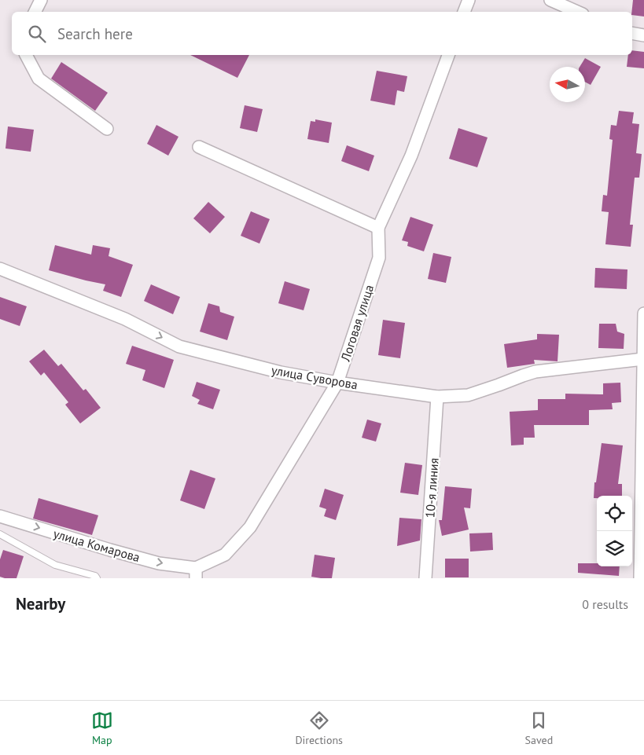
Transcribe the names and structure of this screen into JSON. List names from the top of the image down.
{
  "streets": {
    "street": [
      "Логовая улица",
      "улица Суворова",
      "10-я линия",
      "улица Комарова"
    ]
  },
  "crossings": [
    ["Логовая улица", "улица Суворова"],
    ["Логовая улица", "улица Комарова"],
    ["улица Суворова", "10-я линия"]
  ],
  "one_way": ["улица Суворова", "улица Комарова"],
  "north": "left",
  "page": {
    "search": "Search here",
    "heading": ["Nearby", "0 results"],
    "nav": ["Map", "Directions", "Saved"]
  }
}
